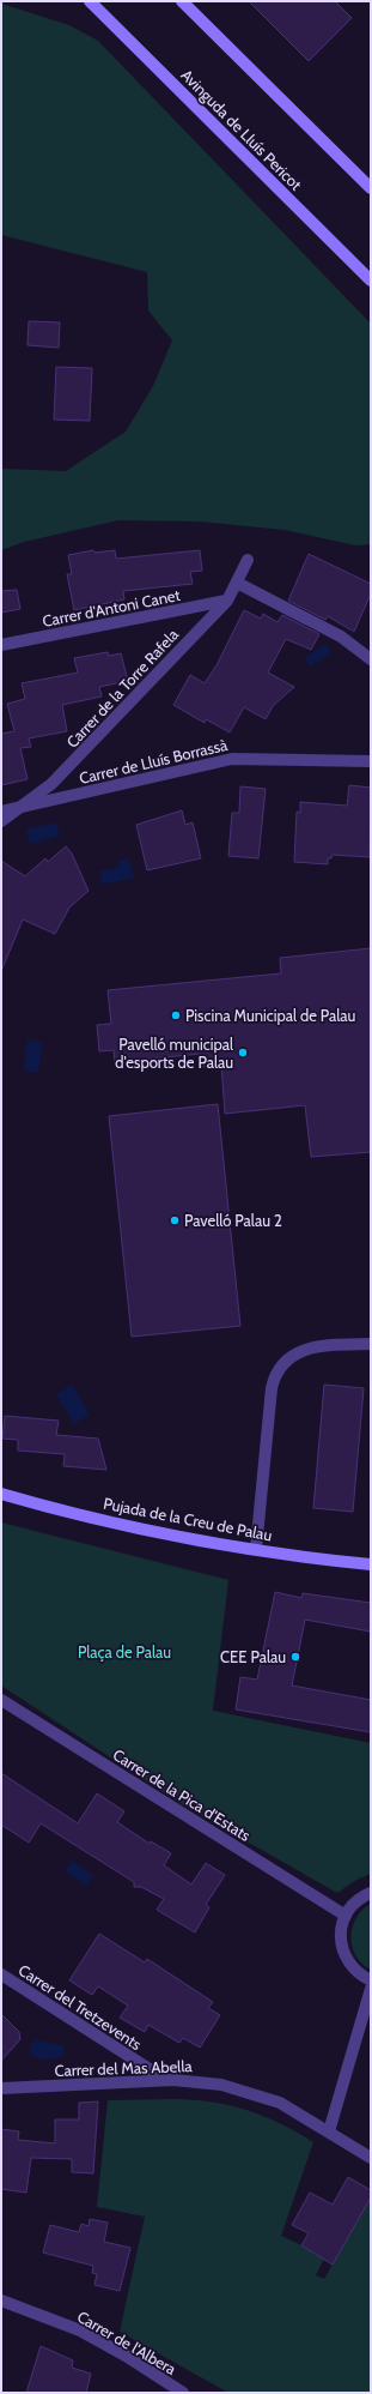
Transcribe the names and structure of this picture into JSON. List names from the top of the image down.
{
  "streets": {
    "street": [
      "Avinguda de Lluís Pericot",
      "Carrer d'Antoni Canet",
      "Carrer de la Torre Rafela",
      "Carrer de Lluís Borrassà",
      "Pujada de la Creu de Palau",
      "Carrer de la Pica d'Estats",
      "Carrer del Tretzevents",
      "Carrer del Mas Abella",
      "Carrer de l'Albera"
    ]
  },
  "crossings": [
    ["Carrer d'Antoni Canet", "Carrer de la Torre Rafela"],
    ["Carrer de la Torre Rafela", "Carrer de Lluís Borrassà"],
    ["Carrer del Tretzevents", "Carrer del Mas Abella"]
  ],
  "parks": ["Plaça de Palau"],
  "places": [
    "Piscina Municipal de Palau",
    "Pavelló municipal d'esports de Palau",
    "Pavelló Palau 2",
    "CEE Palau"
  ]
}
